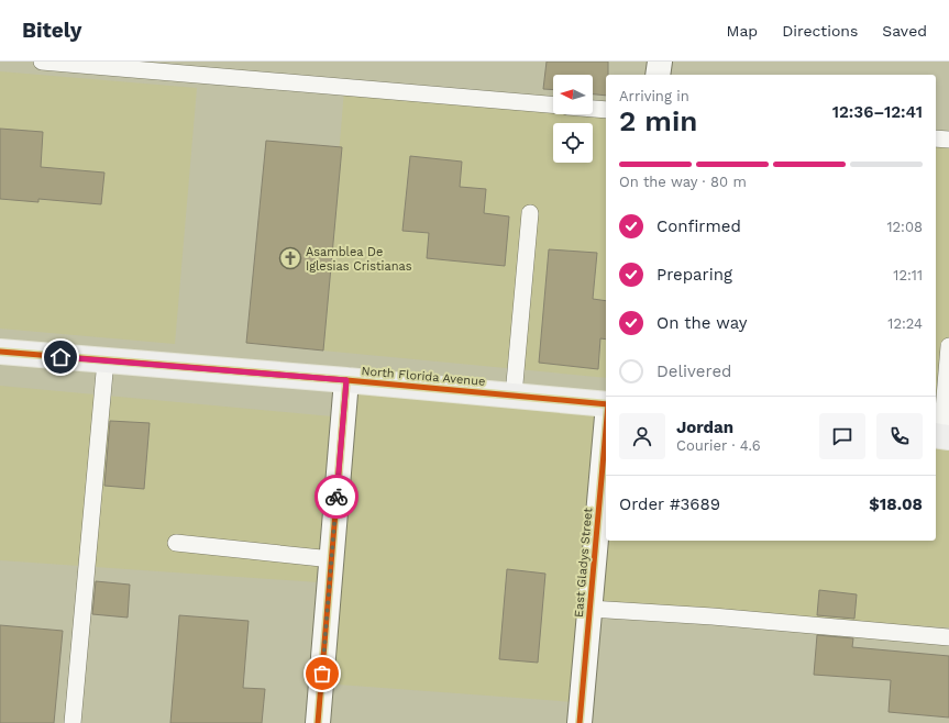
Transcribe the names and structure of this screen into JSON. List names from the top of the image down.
{
  "streets": {
    "main road": ["North Florida Avenue"],
    "street": ["East Gladys Street"]
  },
  "places": {
    "church": ["Asamblea De Iglesias Cristianas"]
  },
  "north": "left",
  "page": {
    "header": "Bitely",
    "nav": ["Map", "Directions", "Saved"],
    "heading": ["2 min", "Arriving in", "12:36–12:41"],
    "panel": [
      "Jordan",
      "Courier · 4.6",
      "Order #3689",
      "$18.08"
    ],
    "bar": "On the way · 80 m",
    "list": [
      ["Confirmed", "12:08"],
      ["Preparing", "12:11"],
      ["On the way", "12:24"],
      "Delivered"
    ]
  }
}
